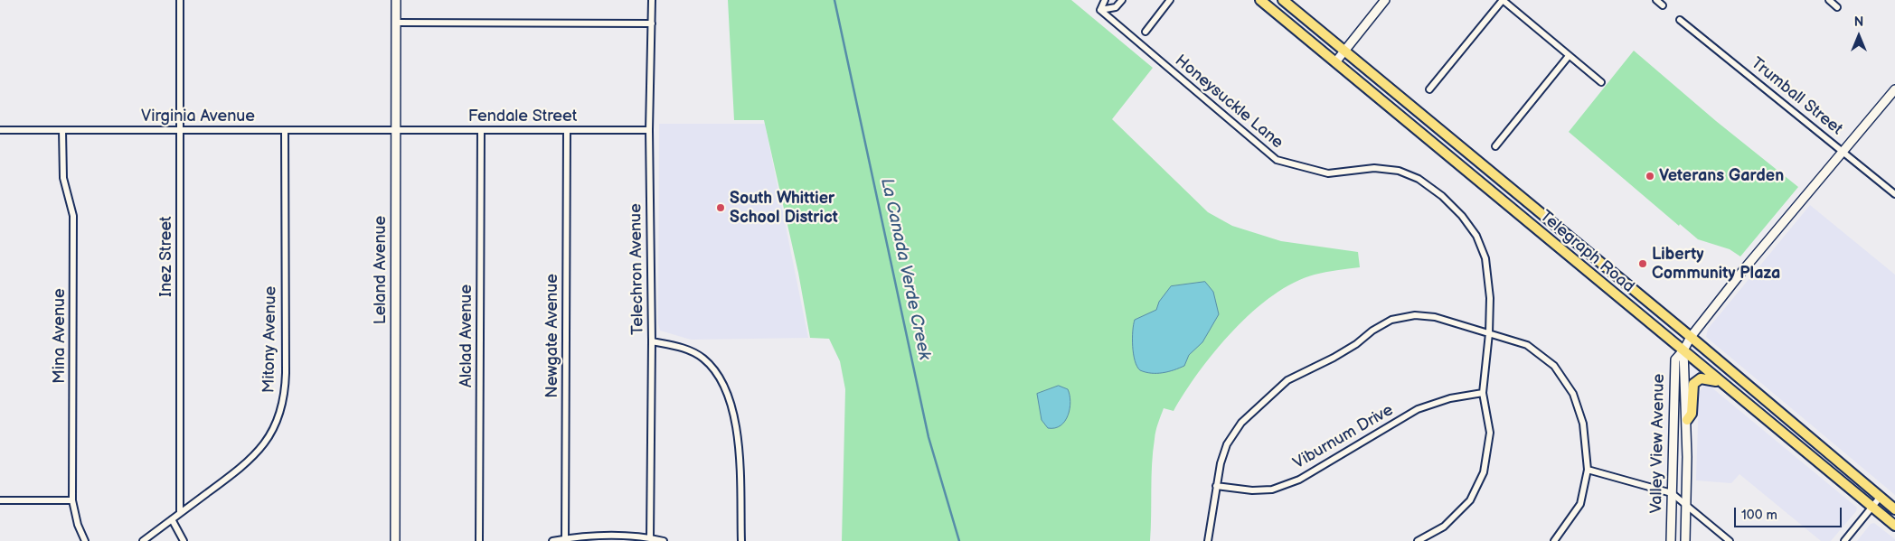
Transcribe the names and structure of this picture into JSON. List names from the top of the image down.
{
  "streets": {
    "main road": ["Telegraph Road"],
    "street": [
      "Trumball Street",
      "Honeysuckle Lane",
      "Virginia Avenue",
      "Fendale Street",
      "Inez Street",
      "Telechron Avenue",
      "Leland Avenue",
      "Mina Avenue",
      "Alclad Avenue",
      "Newgate Avenue",
      "Mitony Avenue",
      "Viburnum Drive",
      "Valley View Avenue"
    ]
  },
  "crossings": [
    ["Trumball Street", "Valley View Avenue"],
    ["Honeysuckle Lane", "Viburnum Drive"],
    ["Virginia Avenue", "Fendale Street"],
    ["Virginia Avenue", "Inez Street"],
    ["Virginia Avenue", "Leland Avenue"],
    ["Virginia Avenue", "Mina Avenue"],
    ["Virginia Avenue", "Mitony Avenue"],
    ["Fendale Street", "Telechron Avenue"],
    ["Fendale Street", "Leland Avenue"],
    ["Fendale Street", "Alclad Avenue"],
    ["Fendale Street", "Newgate Avenue"],
    ["Telegraph Road", "Valley View Avenue"],
    ["Inez Street", "Mitony Avenue"]
  ],
  "water": ["La Canada Verde Creek"],
  "places": ["Veterans Garden", "South Whittier School District", "Liberty Community Plaza"],
  "scale_bar": "100 m",
  "north": "top"
}
